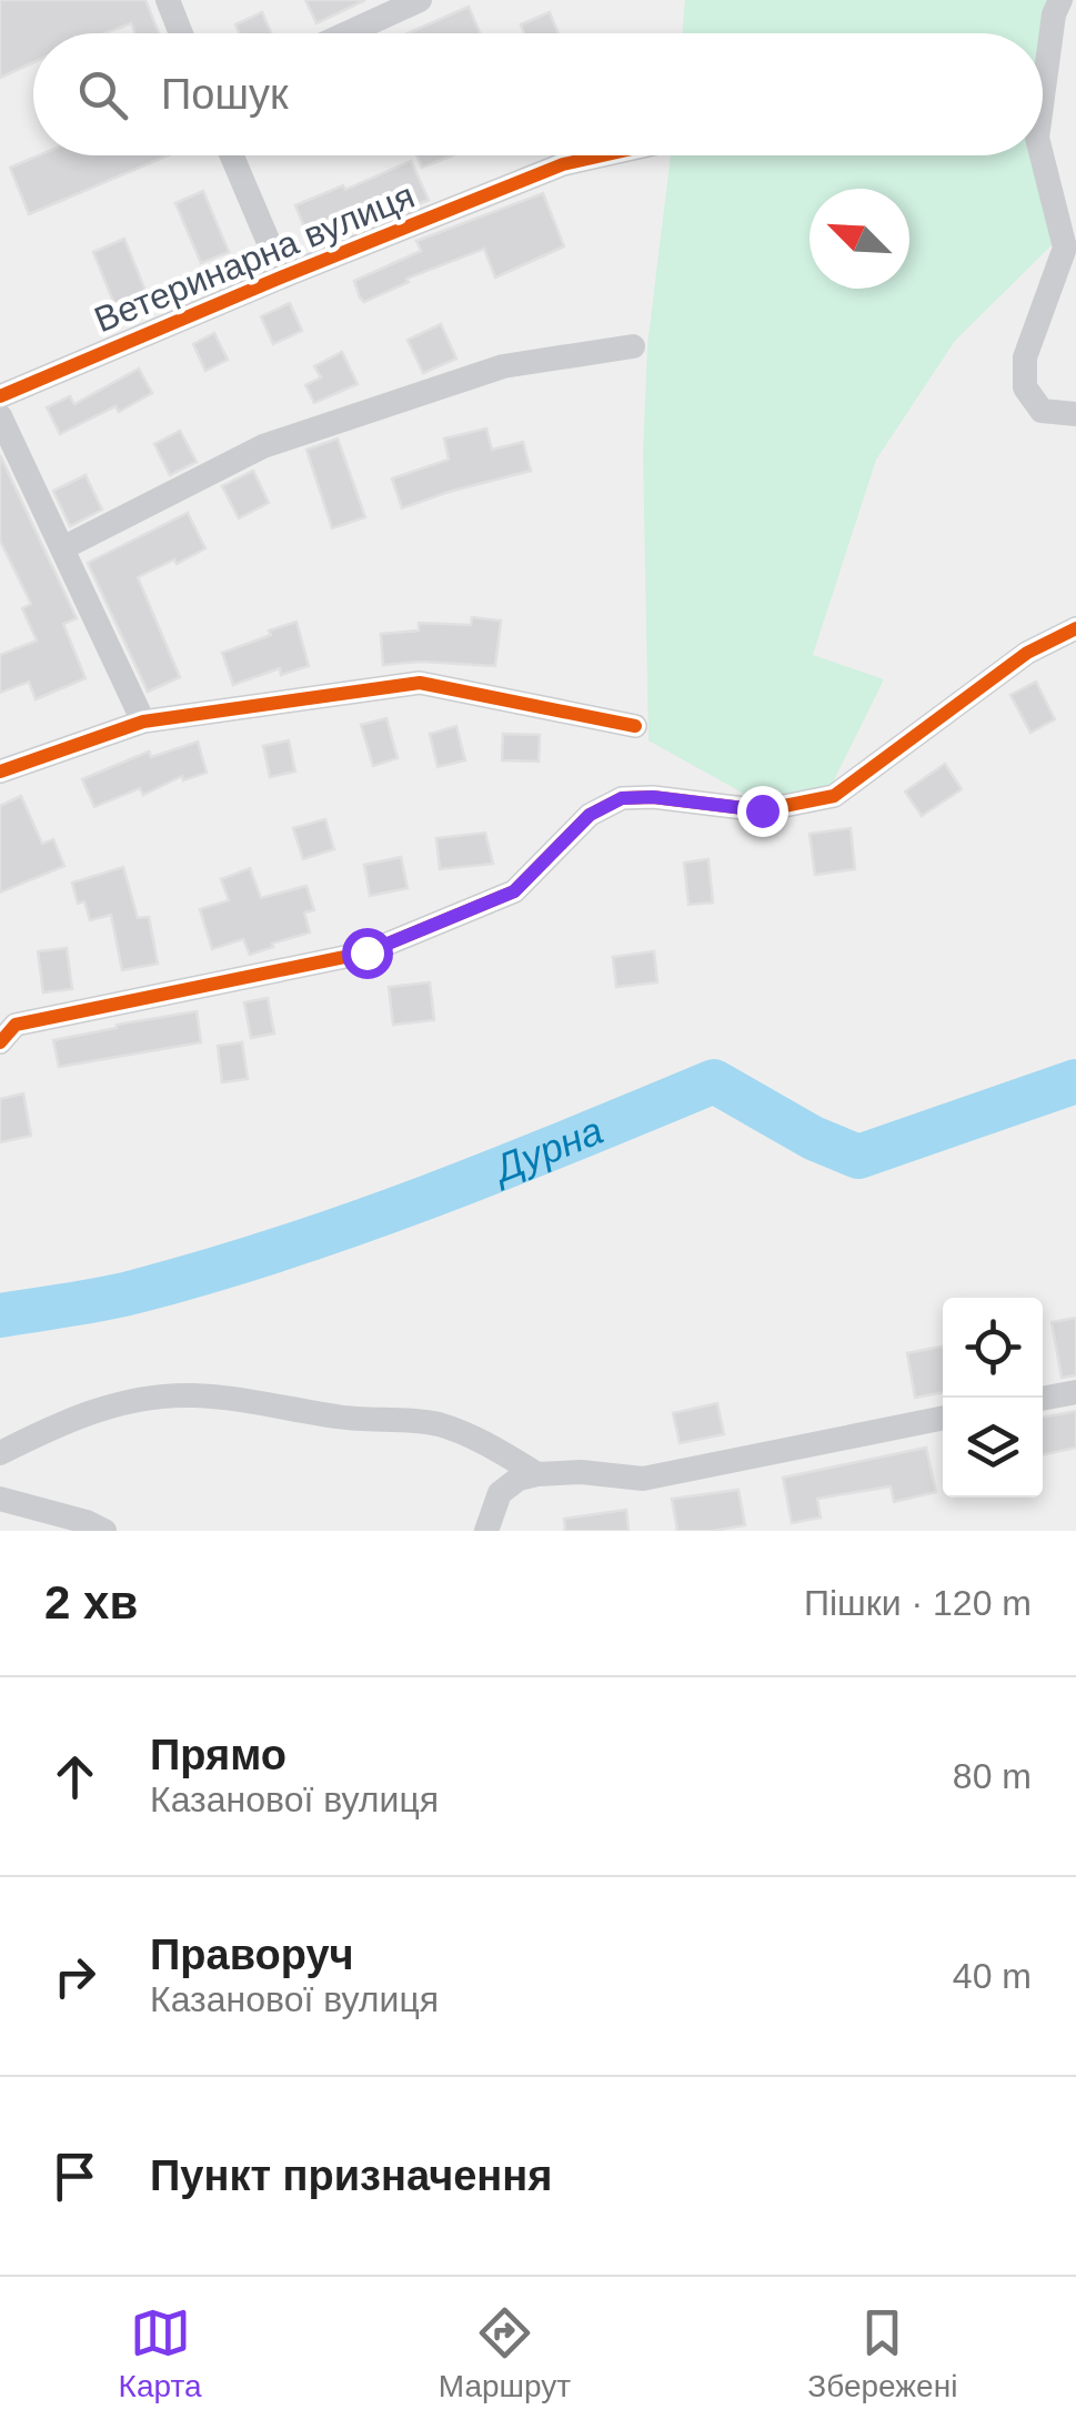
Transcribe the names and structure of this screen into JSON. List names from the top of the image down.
{
  "streets": {
    "street": ["Ветеринарна вулиця"]
  },
  "water": ["Дурна"],
  "north": "top left",
  "page": {
    "search": "Пошук",
    "heading": ["2 хв", "Пішки · 120 m"],
    "list": [
      ["Прямо", "Казанової вулиця", "80 m"],
      ["Праворуч", "Казанової вулиця", "40 m"],
      "Пункт призначення"
    ],
    "nav": ["Карта", "Маршрут", "Збережені"]
  }
}
